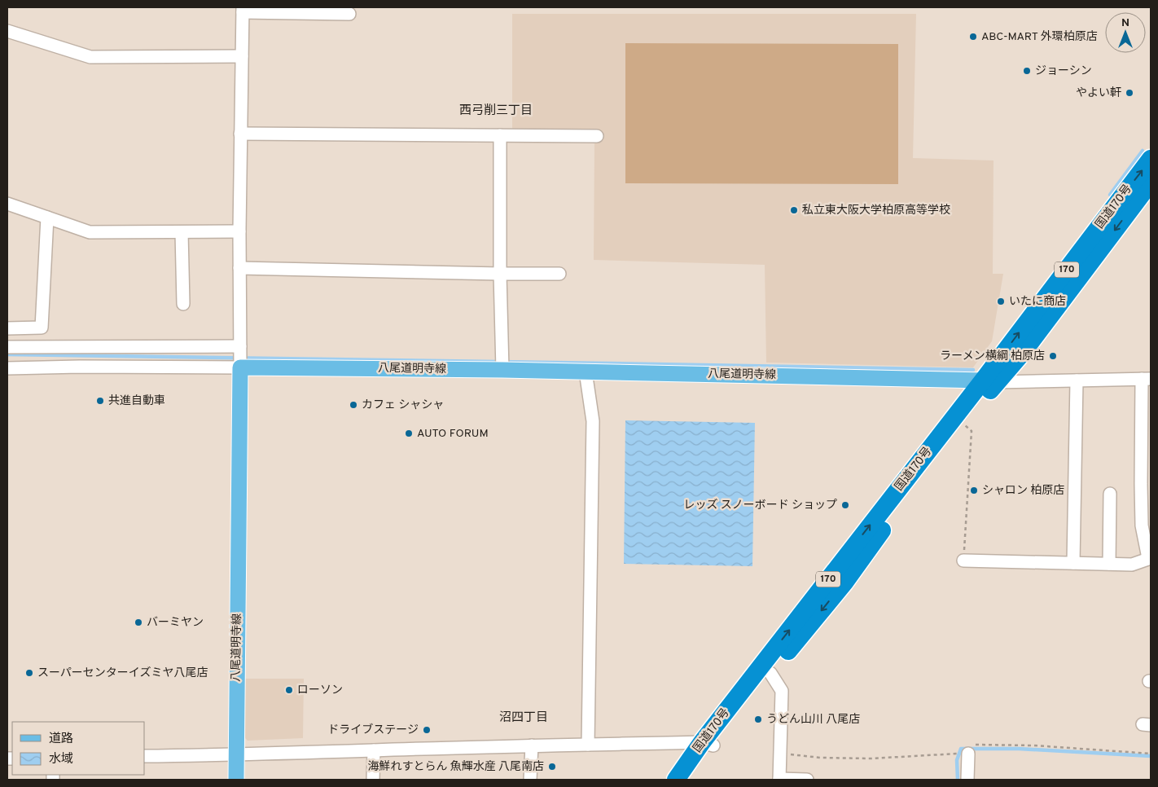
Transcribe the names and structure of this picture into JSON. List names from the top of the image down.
{
  "streets": {
    "highway": ["国道170号", "170"],
    "main road": ["八尾道明寺線"]
  },
  "crossings": [
    ["国道170号", "八尾道明寺線"]
  ],
  "districts": ["西弓削三丁目", "沼四丁目"],
  "places": [
    "ABC-MART 外環柏原店",
    "ジョーシン",
    "やよい軒",
    "私立東大阪大学柏原高等学校",
    "いたに商店",
    "ラーメン横綱 柏原店",
    "共進自動車",
    "カフェ シャシャ",
    "AUTO FORUM",
    "シャロン 柏原店",
    "レッズ スノーボード ショップ",
    "バーミヤン",
    "スーパーセンターイズミヤ八尾店",
    "ローソン",
    "うどん山川 八尾店",
    "ドライブステージ",
    "海鮮れすとらん 魚輝水産 八尾南店"
  ],
  "legend": ["道路", "水域"],
  "north": "top"
}
